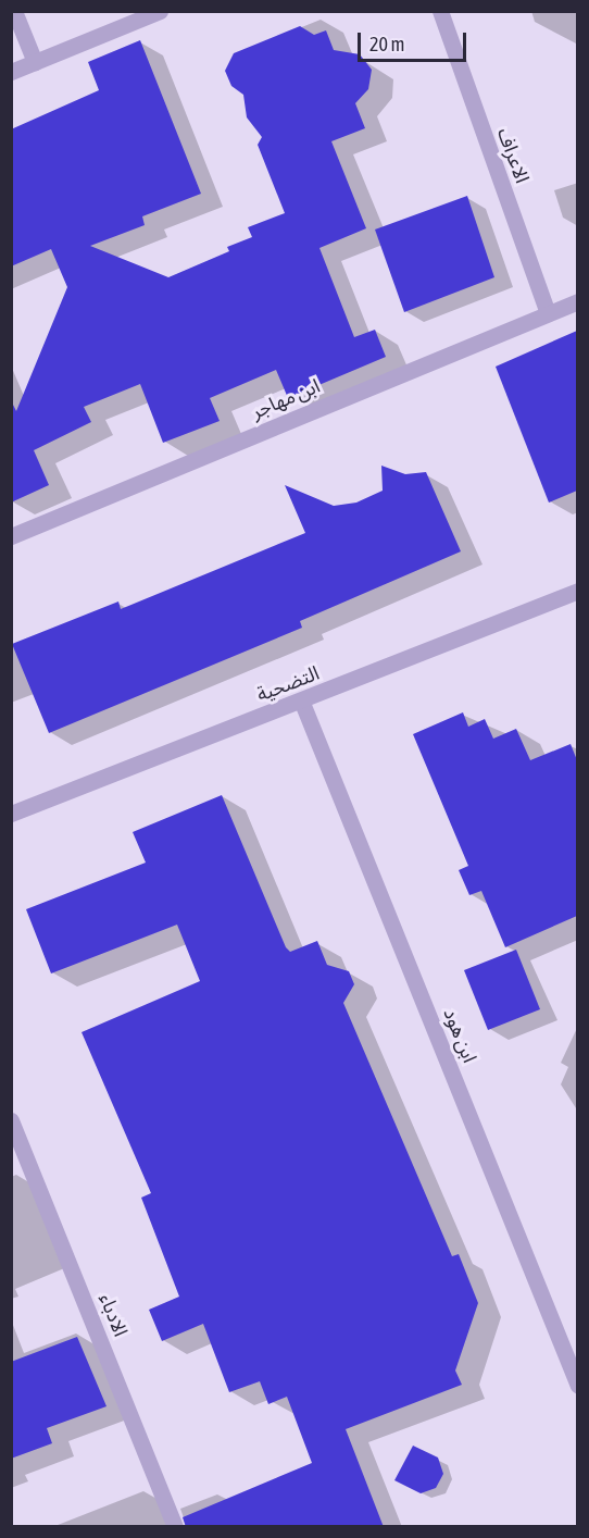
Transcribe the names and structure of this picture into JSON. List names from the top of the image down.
{
  "streets": {
    "street": [
      "الاعراف",
      "ابن مهاجر",
      "التضحية",
      "ابن هود",
      "الادباء"
    ]
  },
  "crossings": [
    ["الاعراف", "ابن مهاجر"],
    ["التضحية", "ابن هود"]
  ],
  "scale_bar": "20 m"
}
